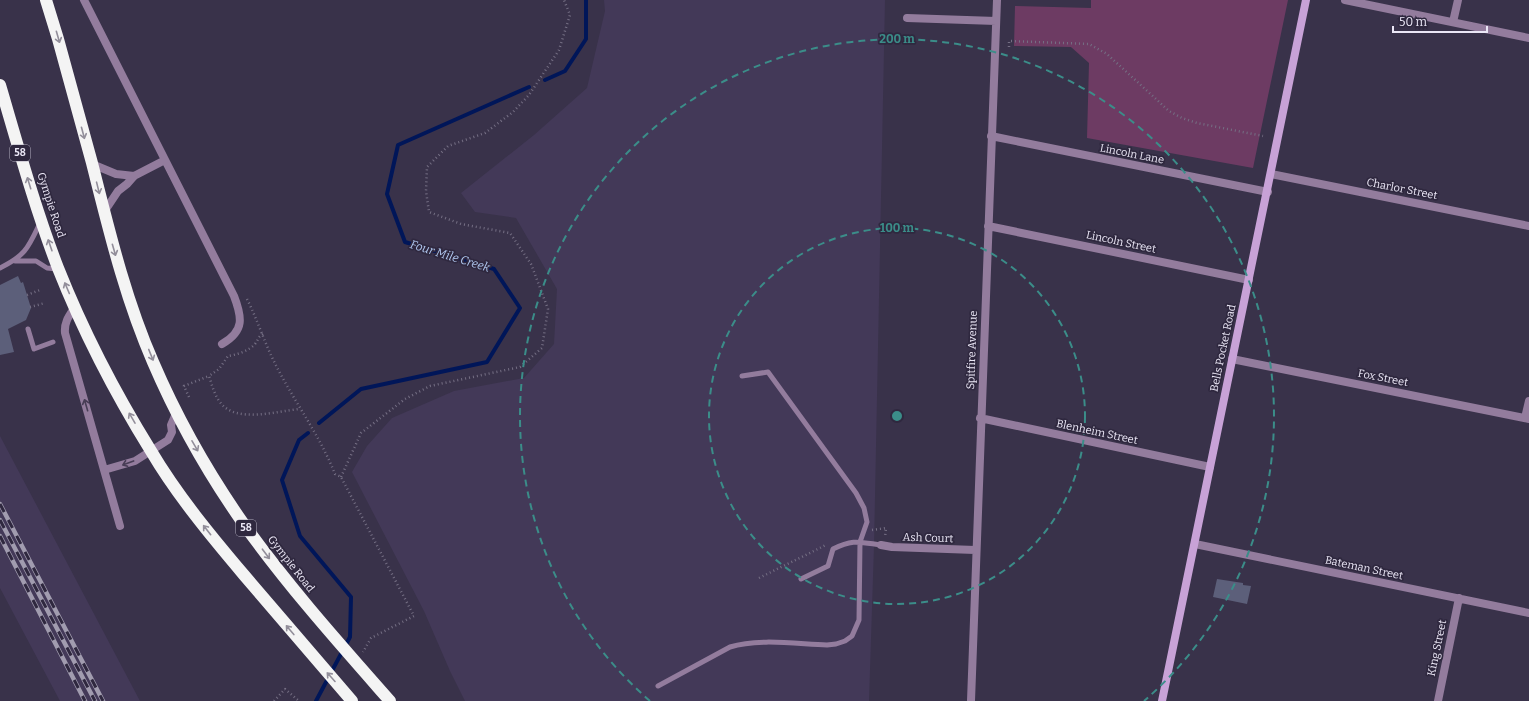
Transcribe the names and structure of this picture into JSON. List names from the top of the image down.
{
  "streets": {
    "highway": ["58", "Gympie Road"],
    "main road": ["Bells Pocket Road"],
    "street": [
      "Lincoln Lane",
      "Charlor Street",
      "Lincoln Street",
      "Spitfire Avenue",
      "Fox Street",
      "Blenheim Street",
      "Ash Court",
      "Bateman Street",
      "King Street"
    ]
  },
  "crossings": [
    ["Lincoln Lane", "Bells Pocket Road"],
    ["Lincoln Lane", "Spitfire Avenue"],
    ["Charlor Street", "Bells Pocket Road"],
    ["Lincoln Street", "Bells Pocket Road"],
    ["Lincoln Street", "Spitfire Avenue"],
    ["Bells Pocket Road", "Fox Street"],
    ["Bells Pocket Road", "Blenheim Street"],
    ["Bells Pocket Road", "Bateman Street"],
    ["Spitfire Avenue", "Blenheim Street"],
    ["Spitfire Avenue", "Ash Court"],
    ["Bateman Street", "King Street"]
  ],
  "water": ["Four Mile Creek"],
  "scale_bar": "50 m",
  "rings": ["200 m", "100 m"]
}
